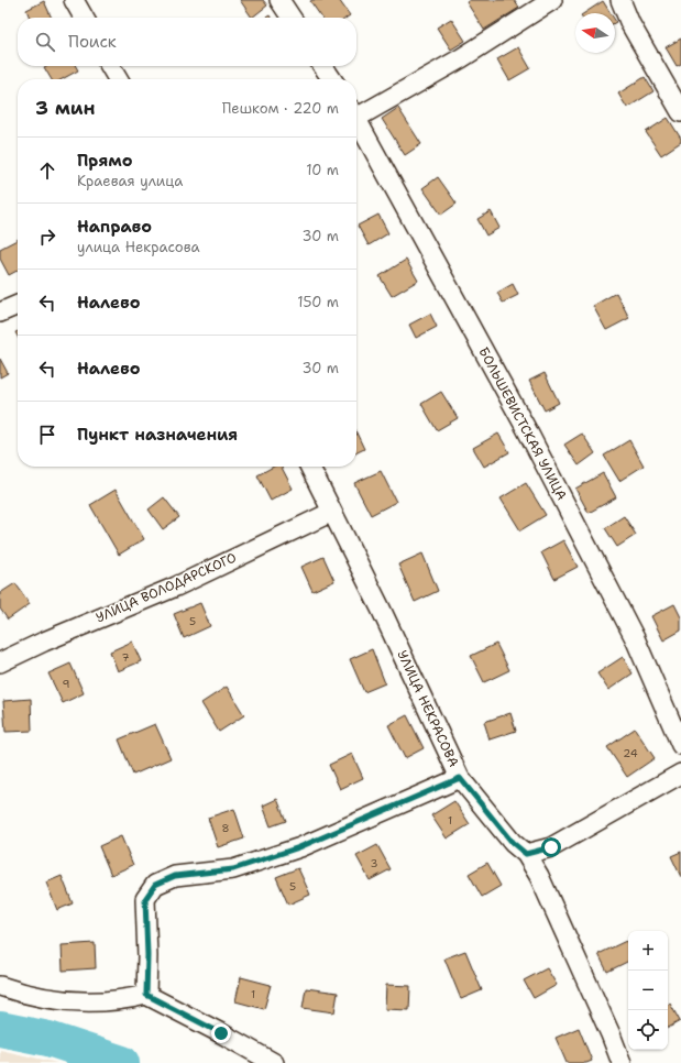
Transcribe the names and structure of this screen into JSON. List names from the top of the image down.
{
  "streets": {
    "street": ["БОЛЬШЕВИСТСКАЯ УЛИЦА", "УЛИЦА ВОЛОДАРСКОГО", "УЛИЦА НЕКРАСОВА"]
  },
  "crossings": [
    ["УЛИЦА ВОЛОДАРСКОГО", "УЛИЦА НЕКРАСОВА"]
  ],
  "house_numbers": [
    "5",
    "7",
    "9",
    "24",
    "1",
    "8",
    "3",
    "5",
    "1"
  ],
  "north": "left",
  "page": {
    "search": "Поиск",
    "heading": ["3 мин", "Пешком · 220 m"],
    "list": [
      ["Прямо", "Краевая улица", "10 m"],
      ["Направо", "улица Некрасова", "30 m"],
      ["Налево", "150 m"],
      ["Налево", "30 m"],
      "Пункт назначения"
    ],
    "map_buttons": ["+", "−"]
  }
}
